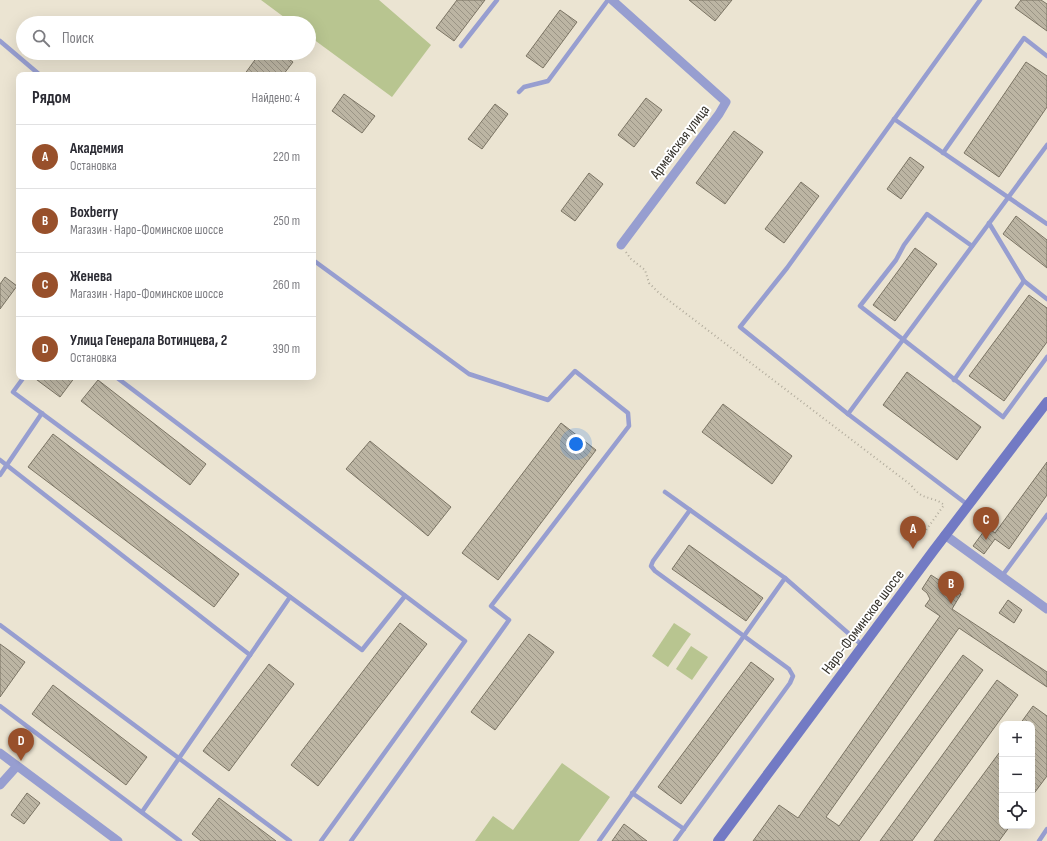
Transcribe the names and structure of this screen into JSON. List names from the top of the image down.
{
  "streets": {
    "main road": ["Наро-Фоминское шоссе"],
    "street": ["Армейская улица"]
  },
  "page": {
    "search": "Поиск",
    "heading": ["Рядом", "Найдено: 4"],
    "list": [
      {
        "mark": "A",
        "name": "Академия",
        "note": "Остановка",
        "value": "220 m"
      },
      {
        "mark": "B",
        "name": "Boxberry",
        "note": "Магазин · Наро-Фоминское шоссе",
        "value": "250 m"
      },
      {
        "mark": "C",
        "name": "Женева",
        "note": "Магазин · Наро-Фоминское шоссе",
        "value": "260 m"
      },
      {
        "mark": "D",
        "name": "Улица Генерала Вотинцева, 2",
        "note": "Остановка",
        "value": "390 m"
      }
    ],
    "pins": [
      "C",
      "A",
      "B",
      "D"
    ],
    "map_buttons": ["+", "−"]
  }
}
